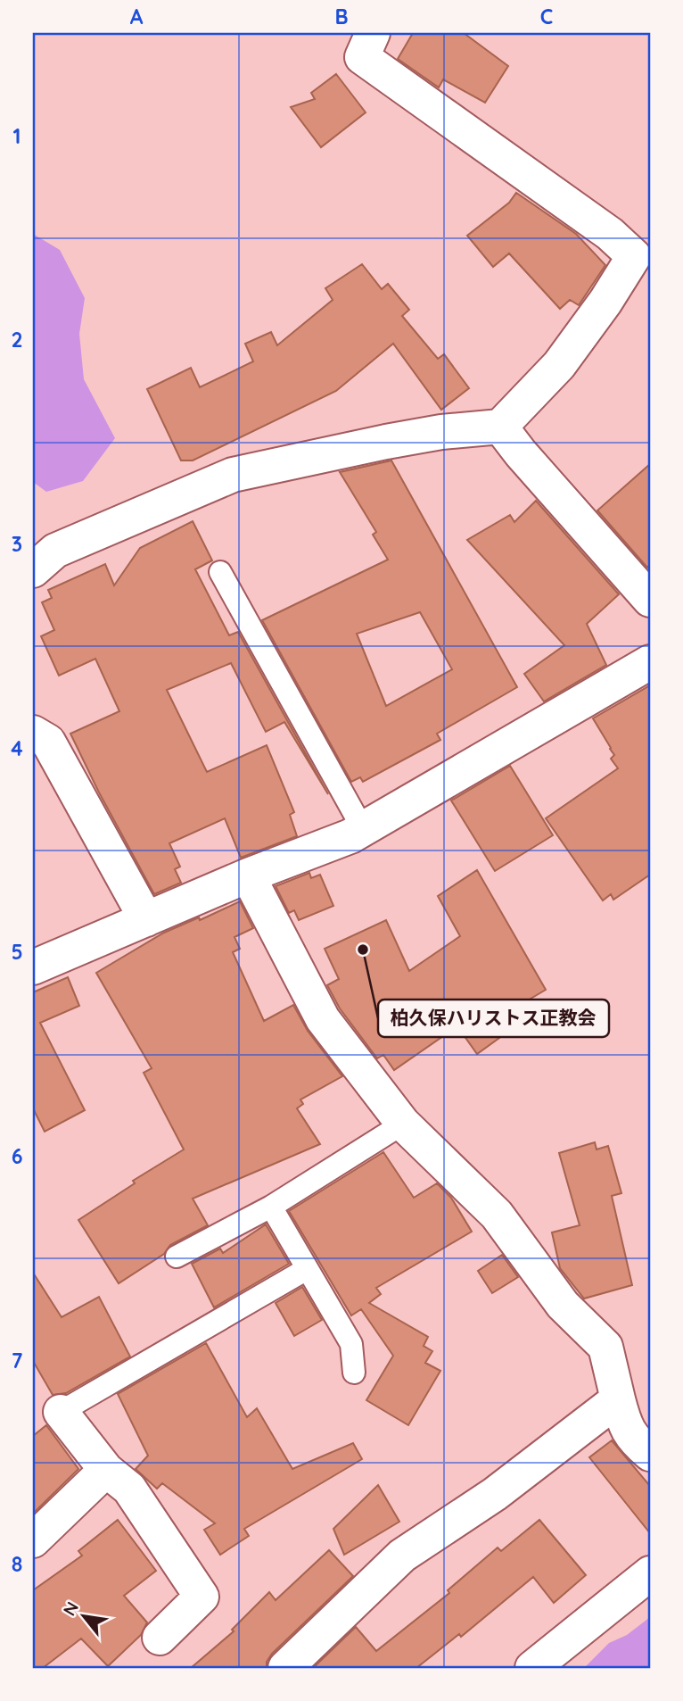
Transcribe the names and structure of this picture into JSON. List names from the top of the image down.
{
  "places": ["柏久保ハリストス正教会"],
  "north": "top left",
  "grid": {
    "columns": ["A", "B", "C"],
    "rows": [
      "1",
      "2",
      "3",
      "4",
      "5",
      "6",
      "7",
      "8"
    ]
  }
}
